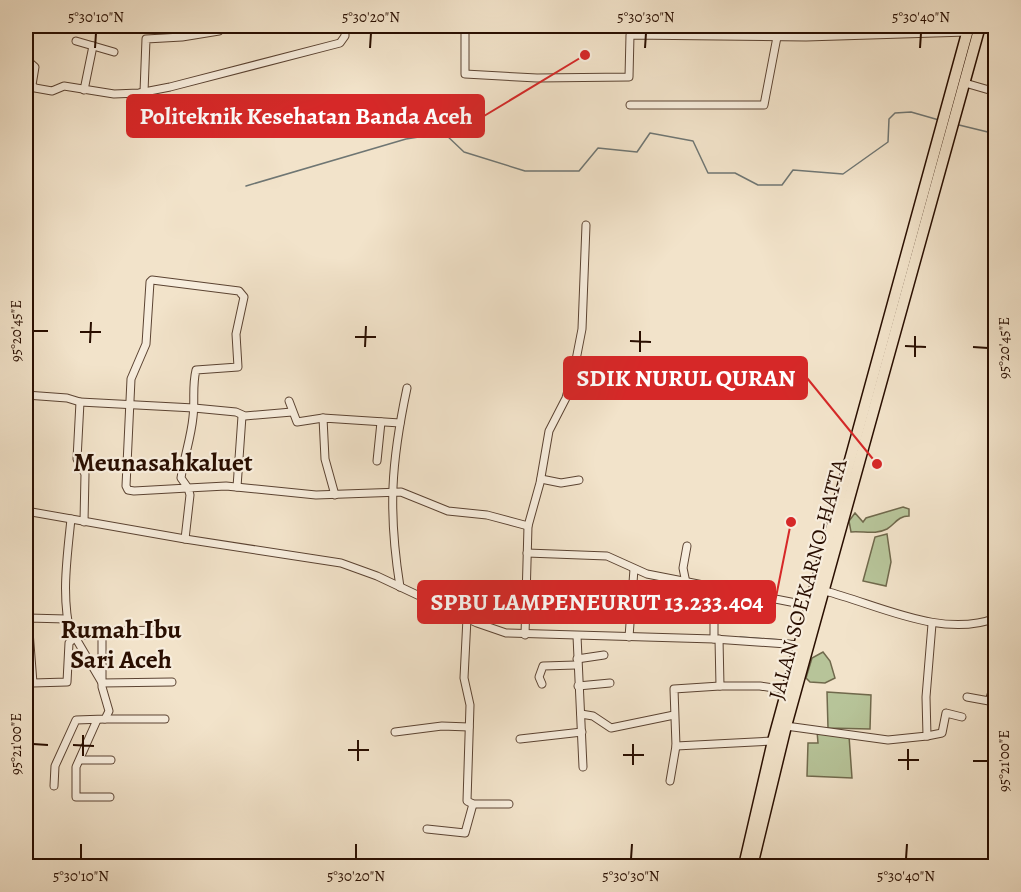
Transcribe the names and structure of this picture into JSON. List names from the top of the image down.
{
  "streets": {
    "highway": ["JALAN SOEKARNO-HATTA"]
  },
  "districts": ["Meunasahkaluet", "Rumah Ibu Sari Aceh"],
  "places": ["Politeknik Kesehatan Banda Aceh", "SDIK NURUL QURAN", "SPBU LAMPENEURUT 13.233.404"],
  "coordinates": [
    "5°30'10\"N",
    "5°30'20\"N",
    "5°30'30\"N",
    "5°30'40\"N",
    "95°20'45\"E",
    "95°21'00\"E"
  ]
}
